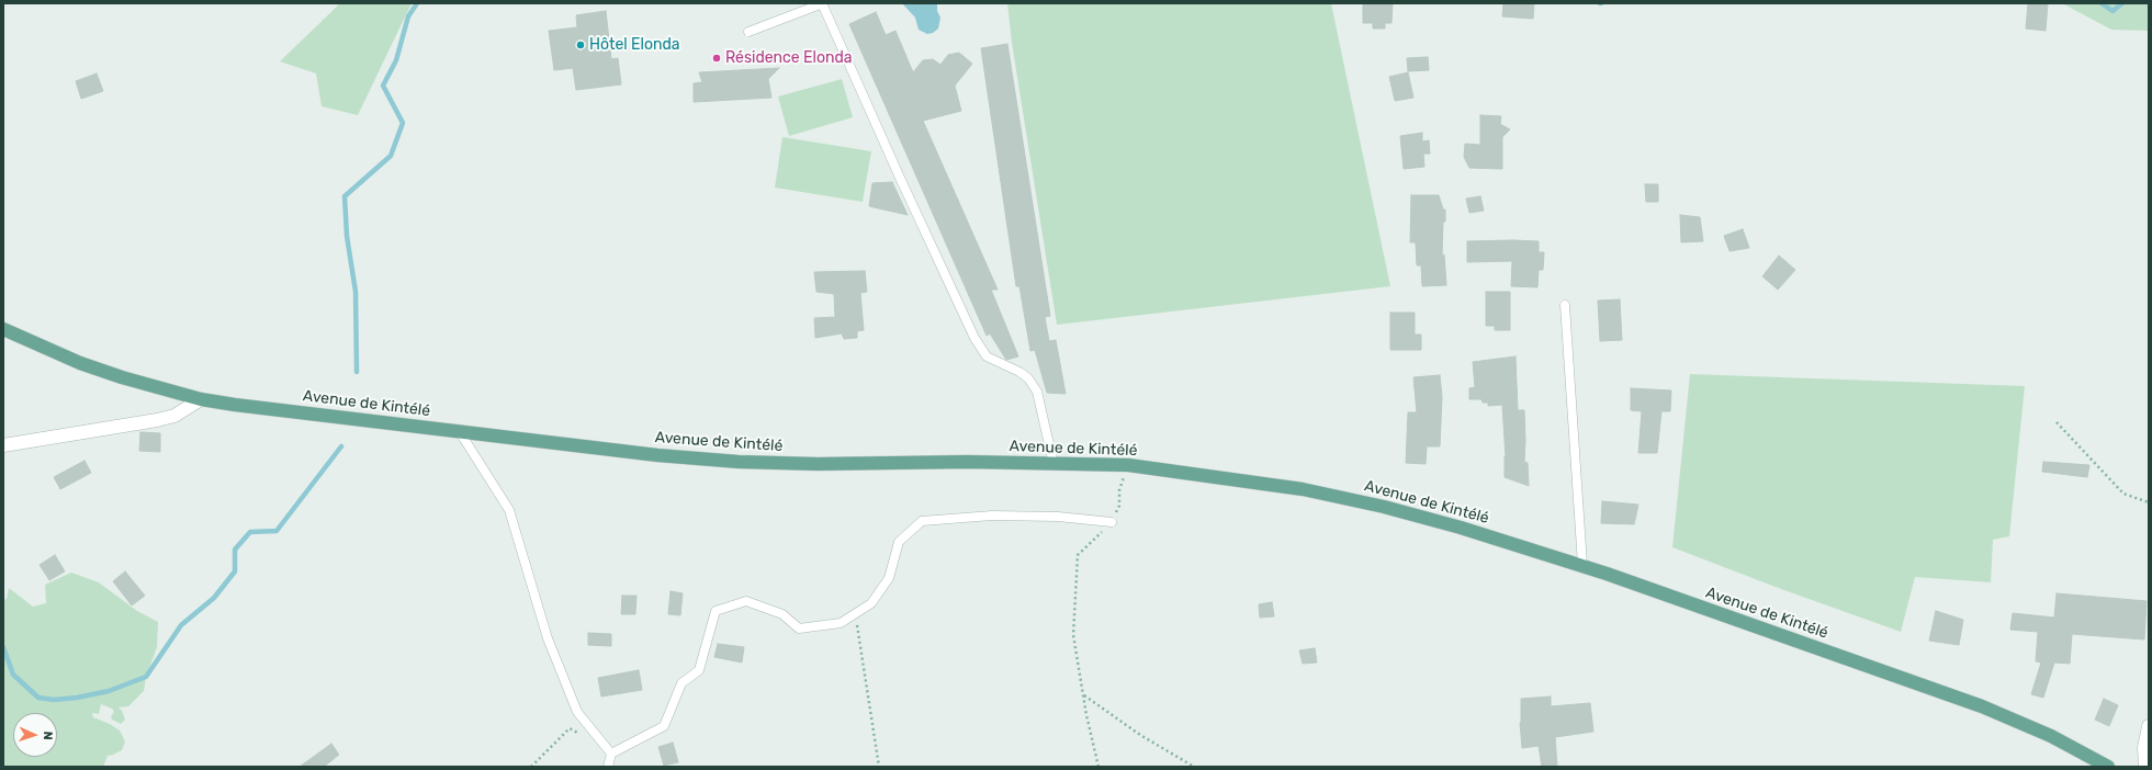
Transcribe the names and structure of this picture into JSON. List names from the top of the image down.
{
  "streets": {
    "main road": ["Avenue de Kintélé"]
  },
  "places": ["Hôtel Elonda", "Résidence Elonda"],
  "north": "right"
}
